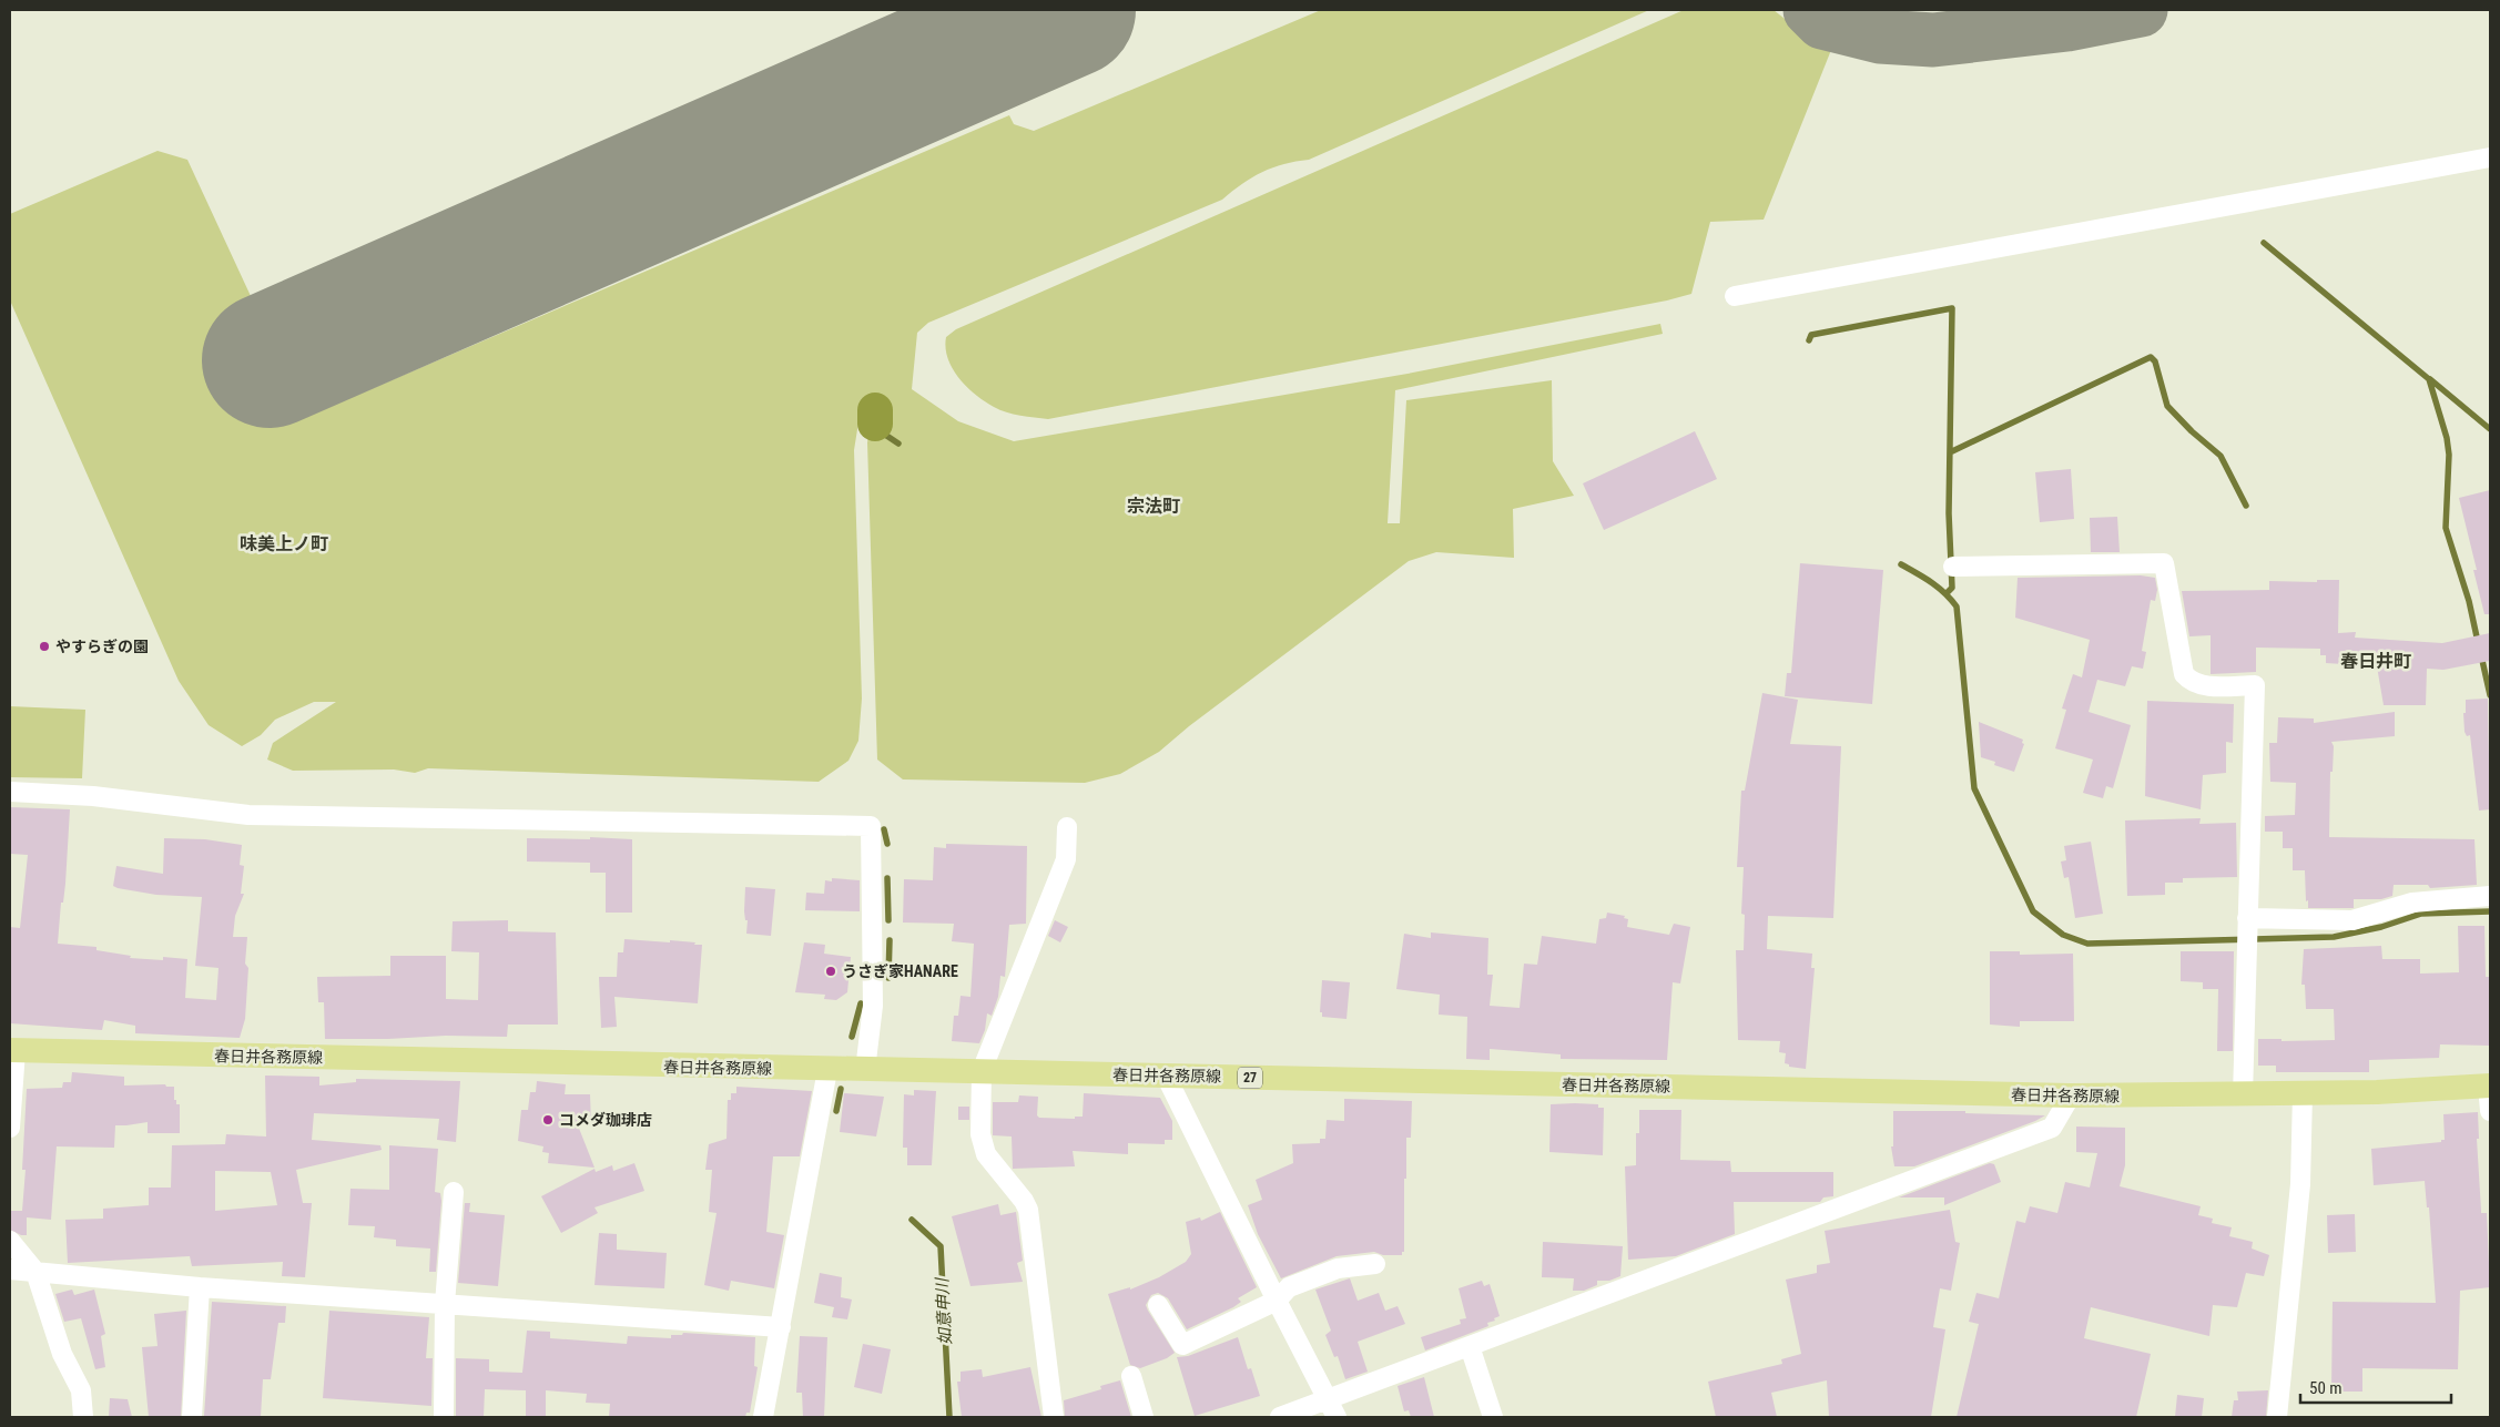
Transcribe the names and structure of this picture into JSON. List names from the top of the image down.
{
  "streets": {
    "main road": ["春日井各務原線", "27"]
  },
  "districts": ["宗法町", "味美上ノ町", "春日井町"],
  "water": ["如意申川"],
  "places": ["やすらぎの園", "うさぎ家HANARE", "コメダ珈琲店"],
  "scale_bar": "50 m"
}
